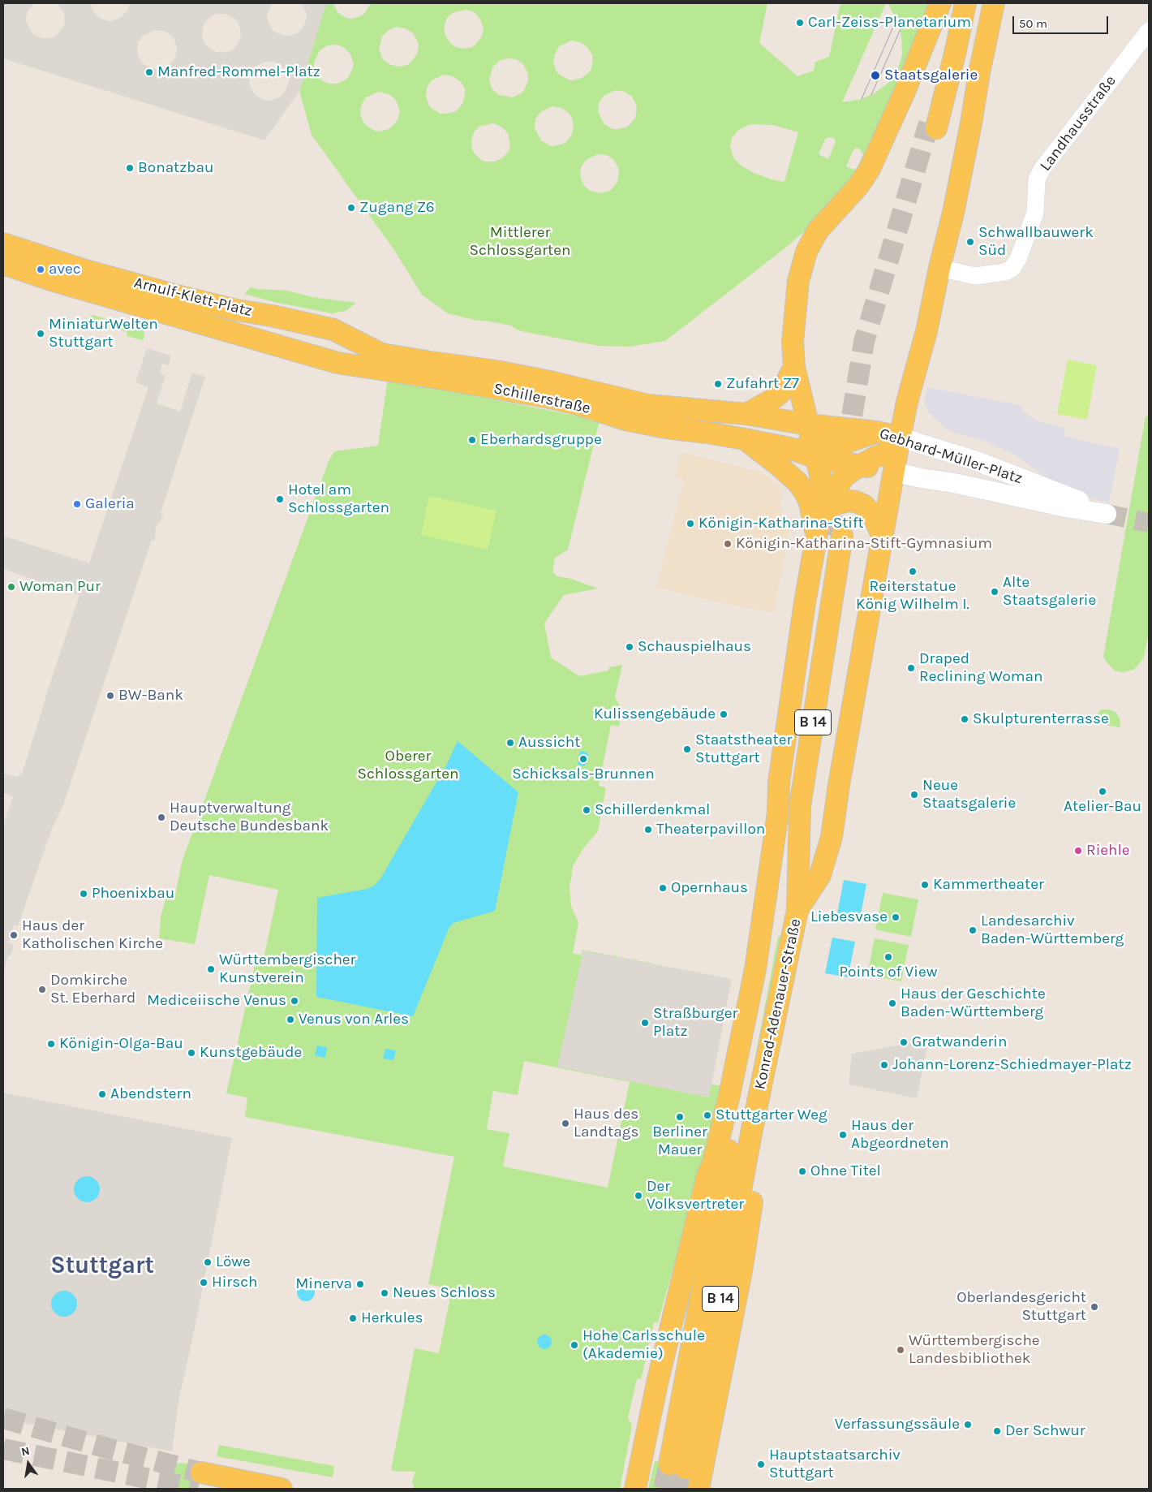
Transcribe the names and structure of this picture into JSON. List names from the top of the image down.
{
  "streets": {
    "main road": [
      "Arnulf-Klett-Platz",
      "Schillerstraße",
      "Gebhard-Müller-Platz",
      "B 14",
      "Konrad-Adenauer-Straße"
    ],
    "street": ["Landhausstraße"]
  },
  "crossings": [
    ["Arnulf-Klett-Platz", "Schillerstraße"],
    ["Schillerstraße", "Gebhard-Müller-Platz"],
    ["B 14", "Konrad-Adenauer-Straße"]
  ],
  "districts": ["Stuttgart"],
  "parks": ["Mittlerer Schlossgarten", "Oberer Schlossgarten"],
  "places": [
    "Carl-Zeiss-Planetarium",
    "Manfred-Rommel-Platz",
    "Staatsgalerie",
    "Bonatzbau",
    "Zugang Z6",
    "Schwallbauwerk Süd",
    "avec",
    "MiniaturWelten Stuttgart",
    "Zufahrt Z7",
    "Eberhardsgruppe",
    "Hotel am Schlossgarten",
    "Galeria",
    "Königin-Katharina-Stift",
    "Königin-Katharina-Stift-Gymnasium",
    "Reiterstatue König Wilhelm I.",
    "Woman Pur",
    "Alte Staatsgalerie",
    "Schauspielhaus",
    "Draped Reclining Woman",
    "BW-Bank",
    "Kulissengebäude",
    "Skulpturenterrasse",
    "Aussicht",
    "Staatstheater Stuttgart",
    "Schicksals-Brunnen",
    "Atelier-Bau",
    "Neue Staatsgalerie",
    "Schillerdenkmal",
    "Hauptverwaltung Deutsche Bundesbank",
    "Theaterpavillon",
    "Riehle",
    "Kammertheater",
    "Opernhaus",
    "Phoenixbau",
    "Liebesvase",
    "Landesarchiv Baden-Württemberg",
    "Haus der Katholischen Kirche",
    "Points of View",
    "Württembergischer Kunstverein",
    "Domkirche St. Eberhard",
    "Mediceiische Venus",
    "Haus der Geschichte Baden-Württemberg",
    "Venus von Arles",
    "Straßburger Platz",
    "Gratwanderin",
    "Königin-Olga-Bau",
    "Kunstgebäude",
    "Johann-Lorenz-Schiedmayer-Platz",
    "Abendstern",
    "Stuttgarter Weg",
    "Berliner Mauer",
    "Haus des Landtags",
    "Haus der Abgeordneten",
    "Ohne Titel",
    "Der Volksvertreter",
    "Löwe",
    "Hirsch",
    "Minerva",
    "Neues Schloss",
    "Oberlandesgericht Stuttgart",
    "Herkules",
    "Hohe Carlsschule (Akademie)",
    "Württembergische Landesbibliothek",
    "Verfassungssäule",
    "Der Schwur",
    "Hauptstaatsarchiv Stuttgart"
  ],
  "scale_bar": "50 m",
  "north": "top"
}
